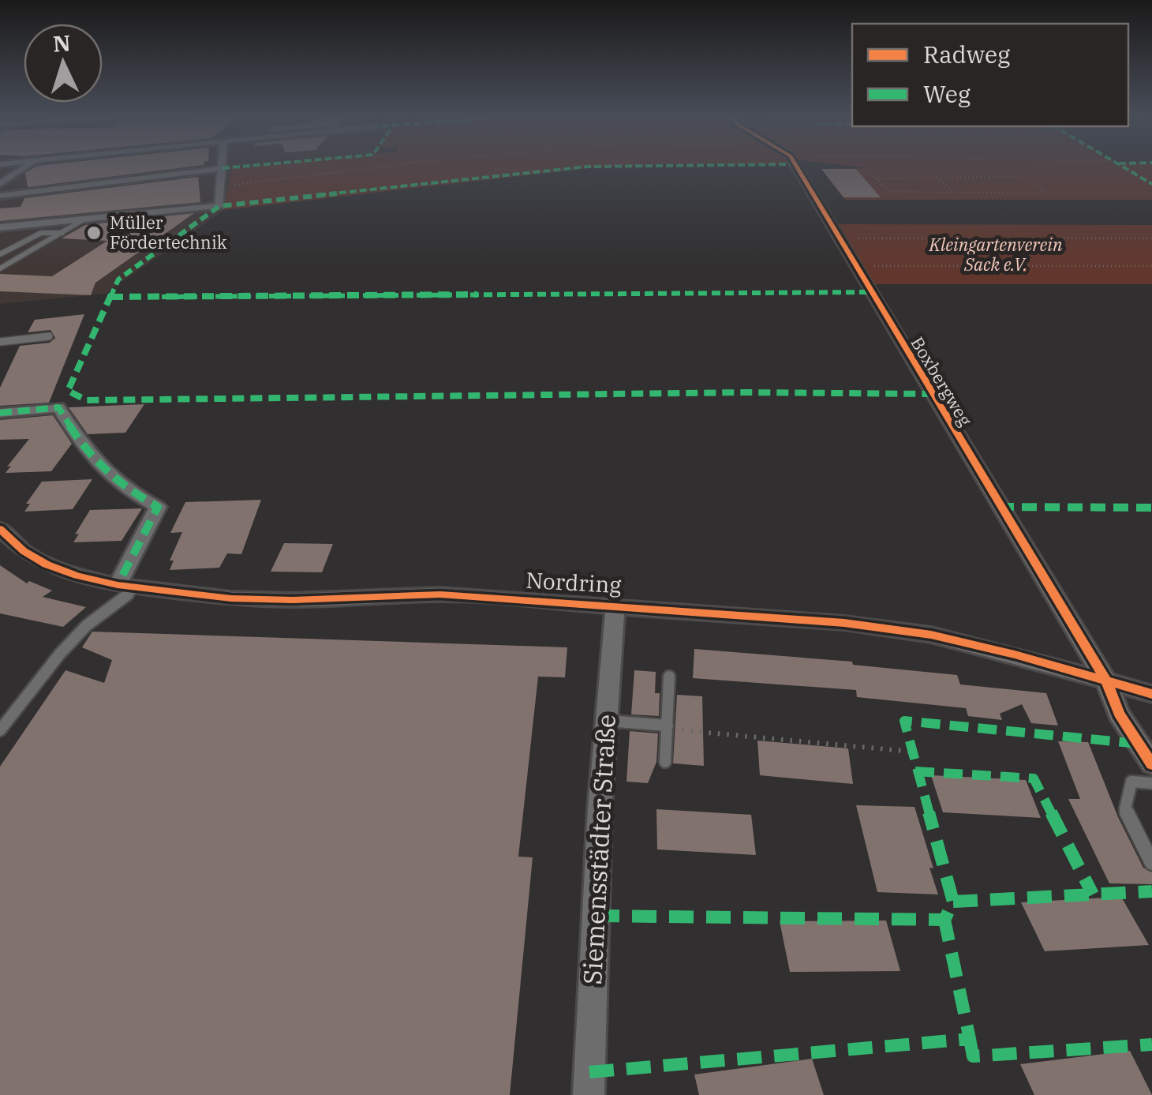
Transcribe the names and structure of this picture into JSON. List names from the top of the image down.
{
  "streets": {
    "street": ["Boxbergweg", "Nordring", "Siemensstädter Straße"]
  },
  "crossings": [
    ["Boxbergweg", "Nordring"],
    ["Nordring", "Siemensstädter Straße"]
  ],
  "parks": ["Kleingartenverein Sack e.V."],
  "places": ["Müller Fördertechnik"],
  "legend": ["Radweg", "Weg"],
  "north": "top"
}
